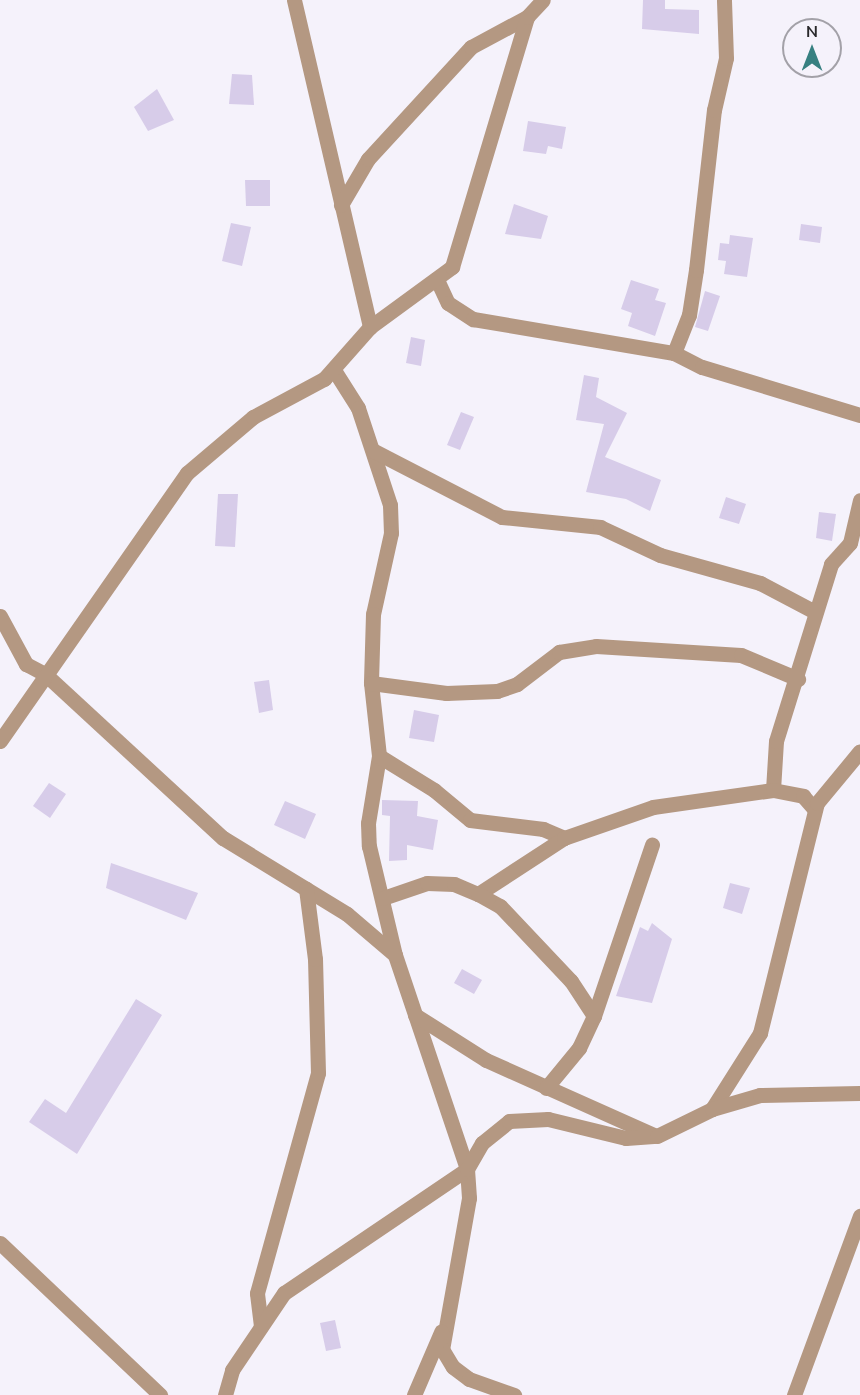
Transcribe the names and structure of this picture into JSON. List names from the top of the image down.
{
  "north": "top"
}
